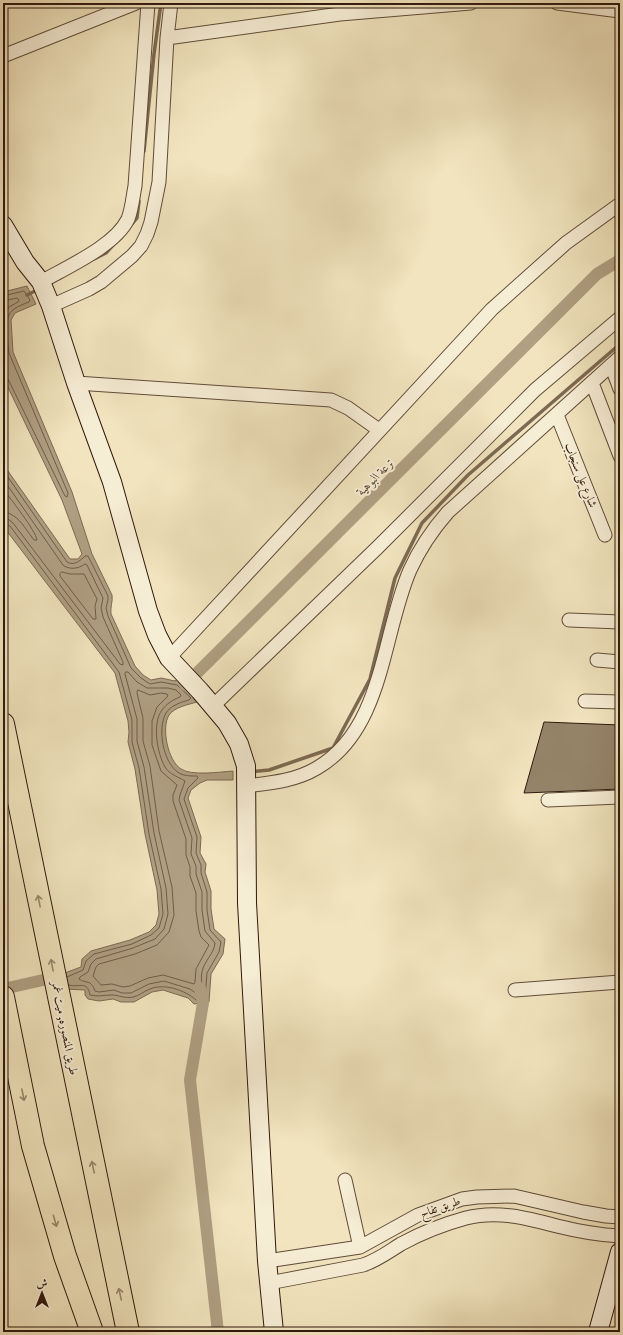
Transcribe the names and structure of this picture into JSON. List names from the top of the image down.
{
  "streets": {
    "highway": ["طريق المنصوره, ميت غمر"],
    "street": ["شارع على سنجاب", "طريق تفاح"]
  },
  "water": ["ترعة البوهية"],
  "north": "top"
}
